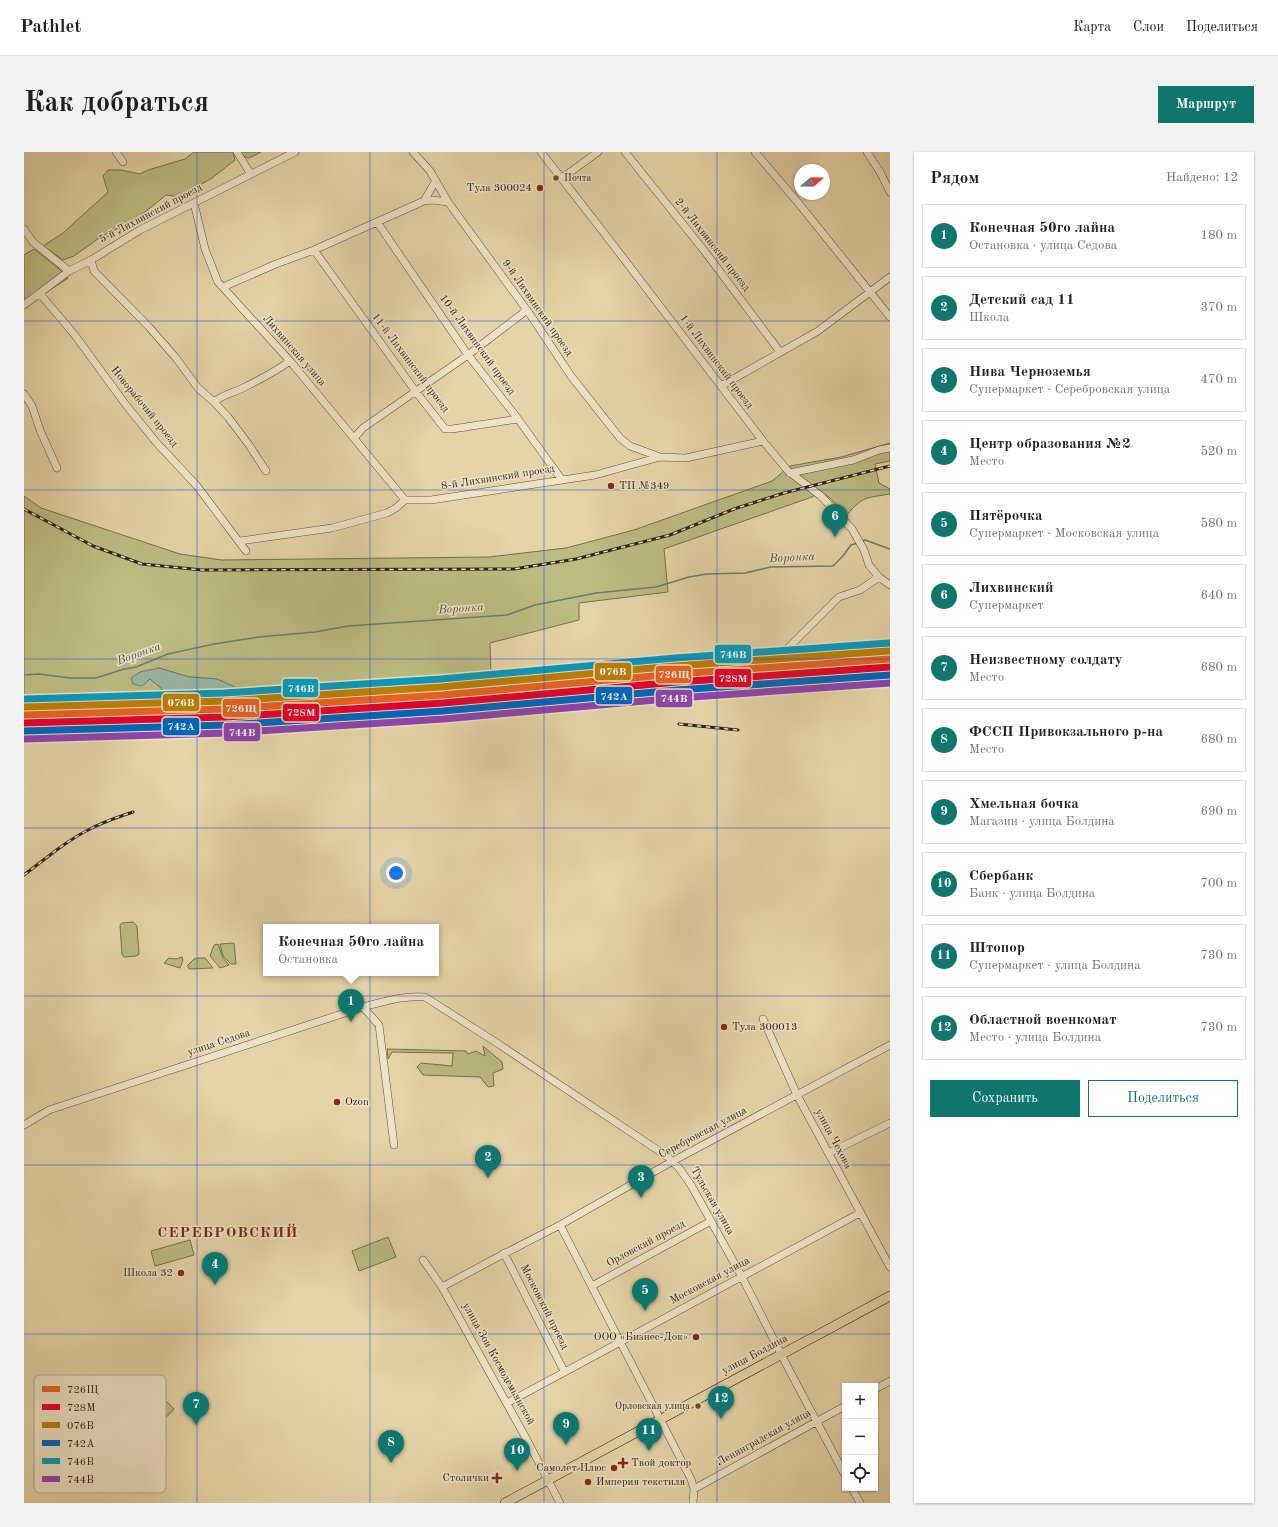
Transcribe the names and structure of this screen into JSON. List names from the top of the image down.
{
  "streets": {
    "main road": ["улица Болдина"],
    "street": [
      "5-й Лихвинский проезд",
      "2-й Лихвинский проезд",
      "9-й Лихвинский проезд",
      "10-й Лихвинский проезд",
      "Лихвинская улица",
      "1-й Лихвинский проезд",
      "11-й Лихвинский проезд",
      "Новорабочий проезд",
      "8-й Лихвинский проезд",
      "улица Седова",
      "Серебровская улица",
      "улица Чехова",
      "Тульская улица",
      "Орловский проезд",
      "Московская улица",
      "Московский проезд",
      "улица Зои Космодемьянской",
      "Ленинградская улица"
    ]
  },
  "crossings": [
    ["5-й Лихвинский проезд", "Лихвинская улица"],
    ["5-й Лихвинский проезд", "Новорабочий проезд"],
    ["9-й Лихвинский проезд", "8-й Лихвинский проезд"],
    ["10-й Лихвинский проезд", "11-й Лихвинский проезд"],
    ["10-й Лихвинский проезд", "8-й Лихвинский проезд"],
    ["Лихвинская улица", "8-й Лихвинский проезд"],
    ["1-й Лихвинский проезд", "8-й Лихвинский проезд"],
    ["улица Седова", "Тульская улица"],
    ["Серебровская улица", "улица Чехова"],
    ["Серебровская улица", "Тульская улица"],
    ["Серебровская улица", "Московский проезд"],
    ["Серебровская улица", "улица Зои Космодемьянской"],
    ["улица Чехова", "Московская улица"],
    ["Тульская улица", "Орловский проезд"],
    ["Тульская улица", "Московская улица"],
    ["Тульская улица", "улица Болдина"],
    ["Тульская улица", "Ленинградская улица"],
    ["Московская улица", "Московский проезд"],
    ["Московская улица", "улица Зои Космодемьянской"],
    ["улица Болдина", "улица Зои Космодемьянской"]
  ],
  "districts": ["СЕРЕБРОВСКИЙ"],
  "water": ["Воронка"],
  "places": {
    "other": [
      "Почта",
      "Тула 300024",
      "ТП №349",
      "Тула 300013",
      "Ozon",
      "Школа 32",
      "ООО «Бизнес-Док»",
      "Орловская улица",
      "Самолет Плюс",
      "Империя текстиля"
    ],
    "health": ["Твой доктор", "Столички"]
  },
  "lines": [
    "transit line 746В",
    "transit line 076В",
    "transit line 726Щ",
    "transit line 728М",
    "transit line 742А",
    "transit line 744В"
  ],
  "legend": [
    "726Щ",
    "728М",
    "076В",
    "742А",
    "746В",
    "744В"
  ],
  "north": "right",
  "page": {
    "header": "Pathlet",
    "nav": ["Карта", "Слои", "Поделиться"],
    "buttons": [
      "Маршрут",
      ["Сохранить", "Поделиться"]
    ],
    "title": "Как добраться",
    "heading": ["Рядом", "Найдено: 12"],
    "list": [
      {
        "mark": "1",
        "name": "Конечная 50го лайна",
        "note": "Остановка · улица Седова",
        "value": "180 m"
      },
      {
        "mark": "2",
        "name": "Детский сад 11",
        "note": "Школа",
        "value": "370 m"
      },
      {
        "mark": "3",
        "name": "Нива Черноземья",
        "note": "Супермаркет · Серебровская улица",
        "value": "470 m"
      },
      {
        "mark": "4",
        "name": "Центр образования №2",
        "note": "Место",
        "value": "520 m"
      },
      {
        "mark": "5",
        "name": "Пятёрочка",
        "note": "Супермаркет · Московская улица",
        "value": "580 m"
      },
      {
        "mark": "6",
        "name": "Лихвинский",
        "note": "Супермаркет",
        "value": "640 m"
      },
      {
        "mark": "7",
        "name": "Неизвестному солдату",
        "note": "Место",
        "value": "680 m"
      },
      {
        "mark": "8",
        "name": "ФССП Привокзального р-на",
        "note": "Место",
        "value": "680 m"
      },
      {
        "mark": "9",
        "name": "Хмельная бочка",
        "note": "Магазин · улица Болдина",
        "value": "690 m"
      },
      {
        "mark": "10",
        "name": "Сбербанк",
        "note": "Банк · улица Болдина",
        "value": "700 m"
      },
      {
        "mark": "11",
        "name": "Штопор",
        "note": "Супермаркет · улица Болдина",
        "value": "730 m"
      },
      {
        "mark": "12",
        "name": "Областной военкомат",
        "note": "Место · улица Болдина",
        "value": "730 m"
      }
    ],
    "pins": [
      "6",
      "1",
      "2",
      "3",
      "4",
      "5",
      "12",
      "7",
      "9",
      "11",
      "8",
      "10"
    ],
    "popup": ["Конечная 50го лайна", "Остановка"],
    "map_buttons": ["+", "−"]
  }
}
